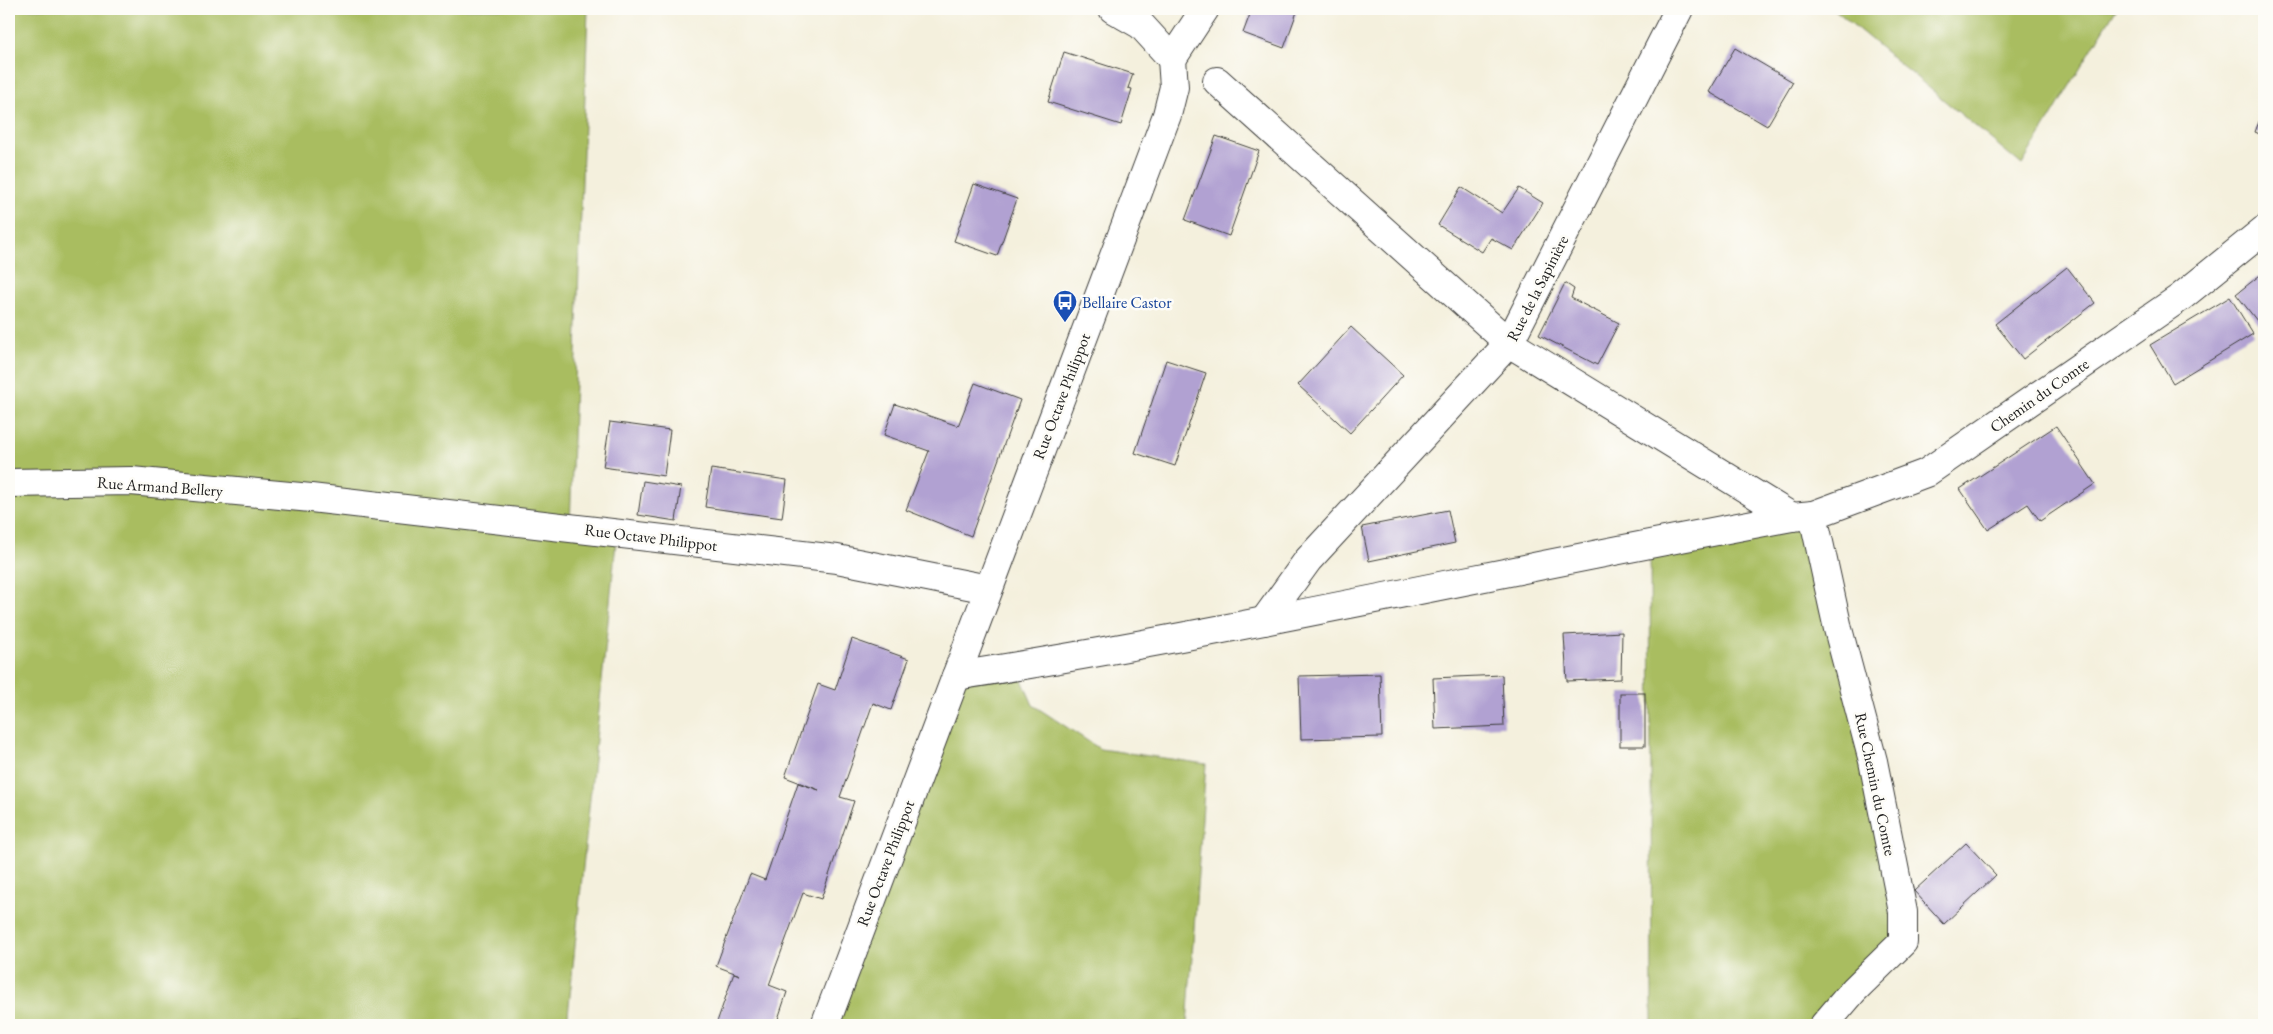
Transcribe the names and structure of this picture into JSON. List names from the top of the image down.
{
  "streets": {
    "street": [
      "Rue de la Sapinière",
      "Chemin du Comte",
      "Rue Octave Philippot",
      "Rue Armand Bellery",
      "Rue Chemin du Comte"
    ]
  },
  "crossings": [
    ["Rue de la Sapinière", "Chemin du Comte"],
    ["Chemin du Comte", "Rue Octave Philippot"],
    ["Chemin du Comte", "Rue Chemin du Comte"],
    ["Rue Octave Philippot", "Rue Armand Bellery"]
  ],
  "places": {
    "bus stop": ["Bellaire Castor"]
  }
}
